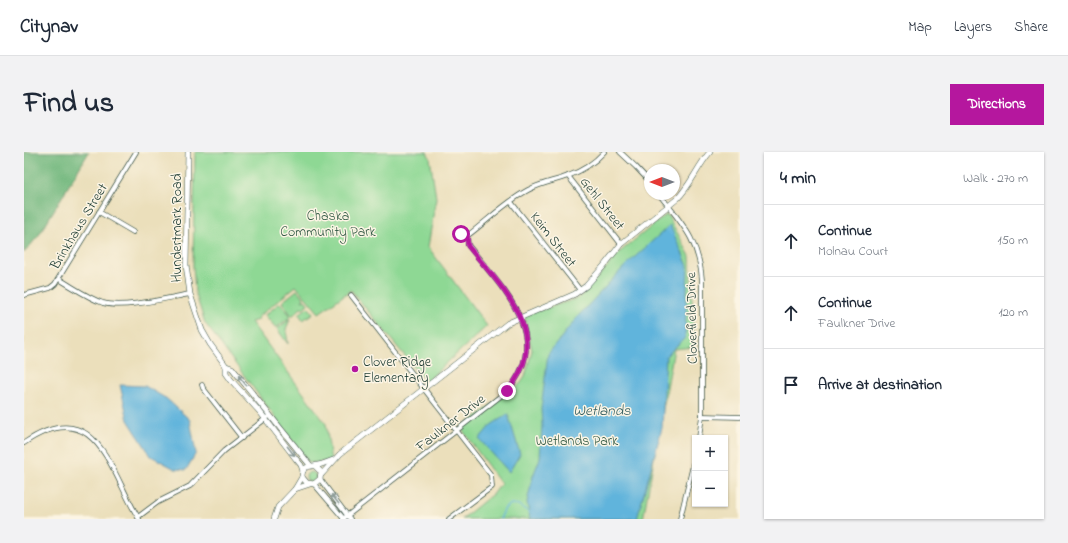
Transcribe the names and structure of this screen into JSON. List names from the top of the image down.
{
  "streets": {
    "street": [
      "Gehl Street",
      "Brinkhaus Street",
      "Hundertmark Road",
      "Keim Street",
      "Cloverfield Drive",
      "Faulkner Drive"
    ]
  },
  "water": ["Wetlands"],
  "parks": ["Chaska Community Park", "Wetlands Park"],
  "places": ["Clover Ridge Elementary"],
  "north": "left",
  "page": {
    "header": "Citynav",
    "nav": ["Map", "Layers", "Share"],
    "title": "Find us",
    "buttons": "Directions",
    "heading": ["4 min", "Walk · 270 m"],
    "list": [
      ["Continue", "Molnau Court", "150 m"],
      ["Continue", "Faulkner Drive", "120 m"],
      "Arrive at destination"
    ],
    "map_buttons": ["+", "−"]
  }
}
